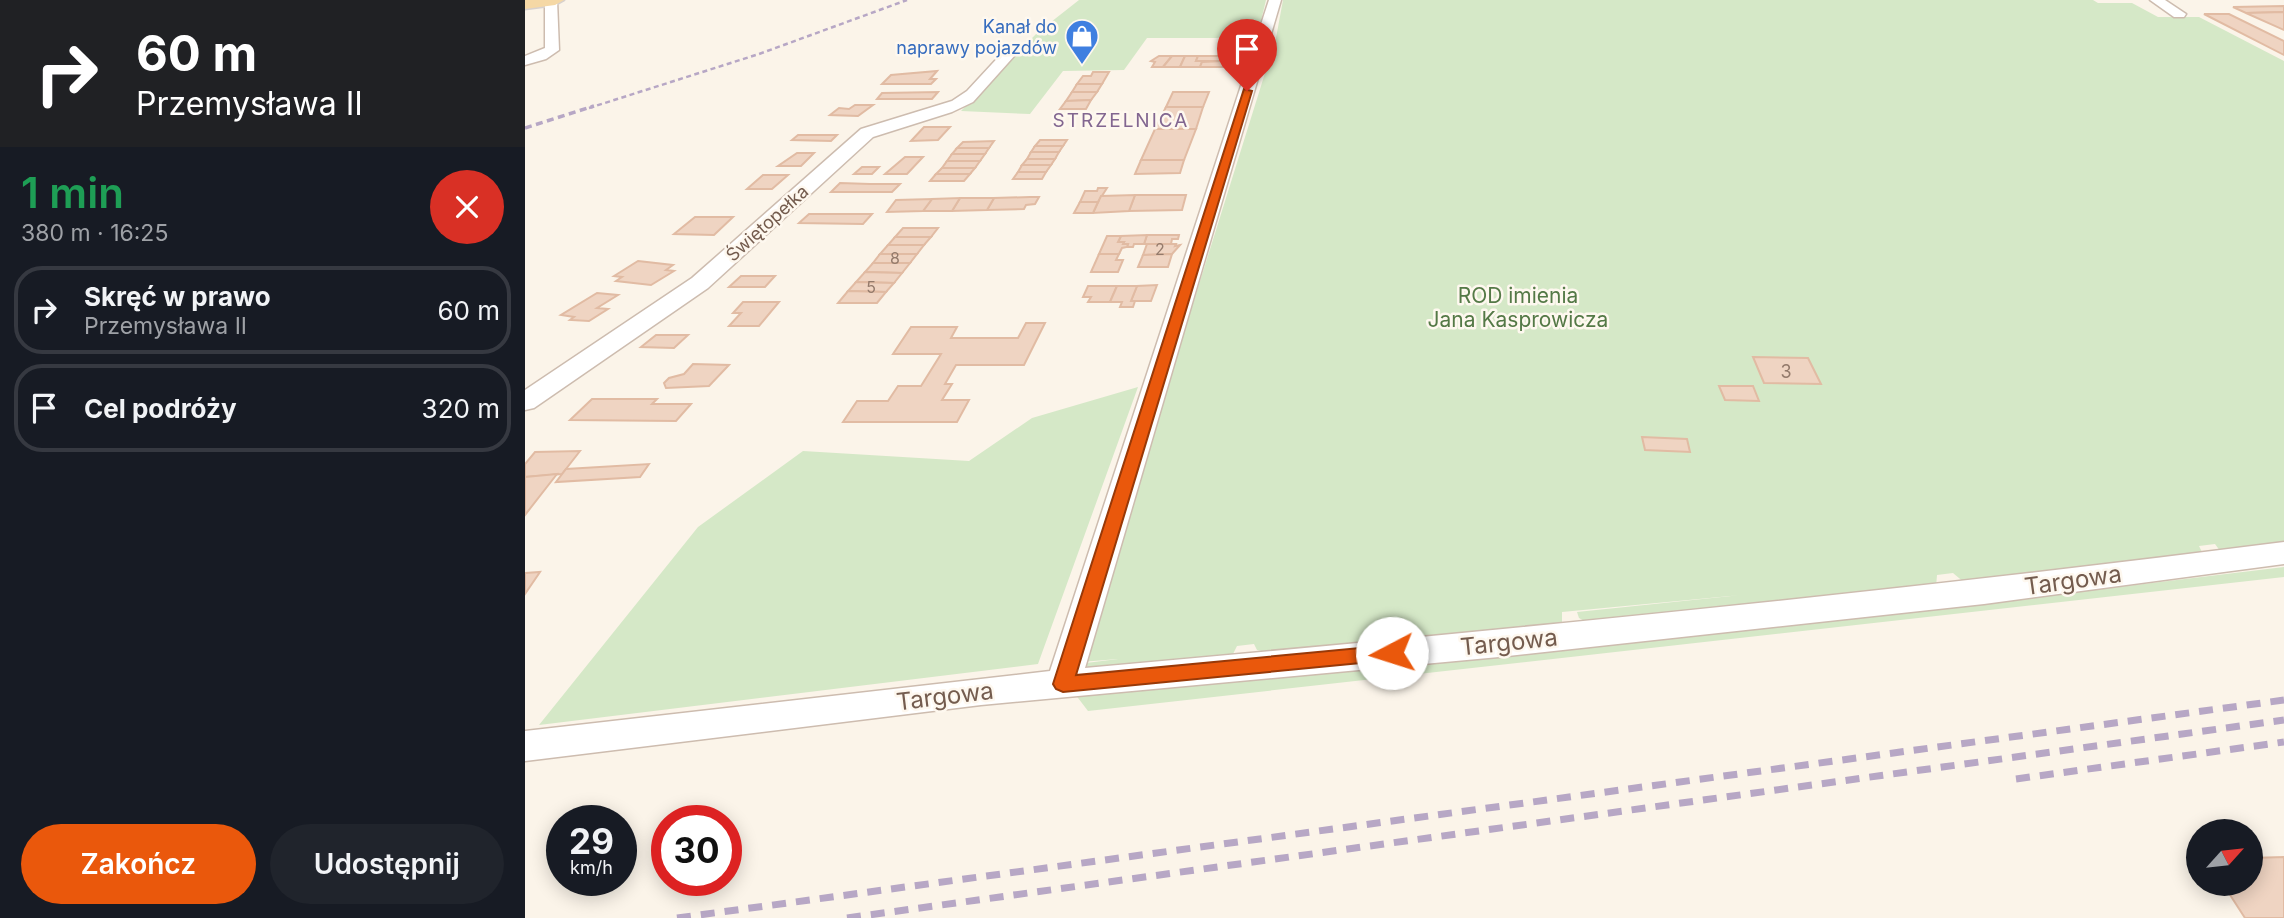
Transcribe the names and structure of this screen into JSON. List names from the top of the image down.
{
  "streets": {
    "street": ["Świętopełka", "Targowa"]
  },
  "districts": ["STRZELNICA"],
  "parks": ["ROD imienia Jana Kasprowicza"],
  "places": {
    "shop": ["Kanał do naprawy pojazdów"]
  },
  "house_numbers": [
    "2",
    "8",
    "5",
    "3"
  ],
  "north": "top right",
  "page": {
    "turn": ["60 m", "Przemysława II"],
    "heading": ["1 min", "380 m · 16:25"],
    "list": [
      {
        "name": "Skręć w prawo",
        "note": "Przemysława II",
        "value": "60 m"
      },
      {
        "name": "Cel podróży",
        "value": "320 m"
      }
    ],
    "speed": "29 km/h",
    "limit": "30",
    "buttons": ["Zakończ", "Udostępnij"]
  }
}
